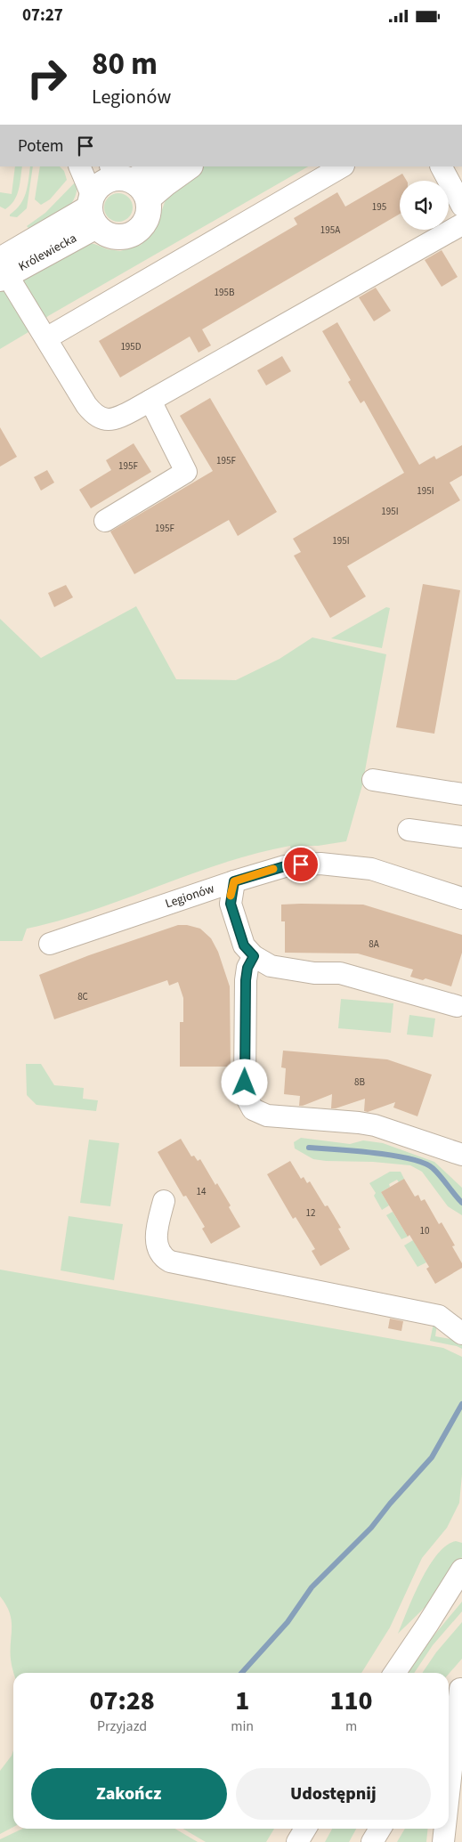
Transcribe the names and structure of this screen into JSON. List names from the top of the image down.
{
  "streets": {
    "main road": ["Królewiecka"],
    "street": ["Legionów"]
  },
  "house_numbers": [
    "195",
    "195A",
    "195B",
    "195D",
    "195F",
    "195F",
    "195I",
    "195I",
    "195F",
    "195I",
    "8A",
    "8C",
    "8B",
    "14",
    "12",
    "10"
  ],
  "page": {
    "status": "07:27",
    "turn": ["80 m", "Legionów"],
    "then": "Potem",
    "eta": [
      "07:28",
      "Przyjazd",
      "1",
      "min",
      "110",
      "m"
    ],
    "buttons": ["Zakończ", "Udostępnij"]
  }
}
